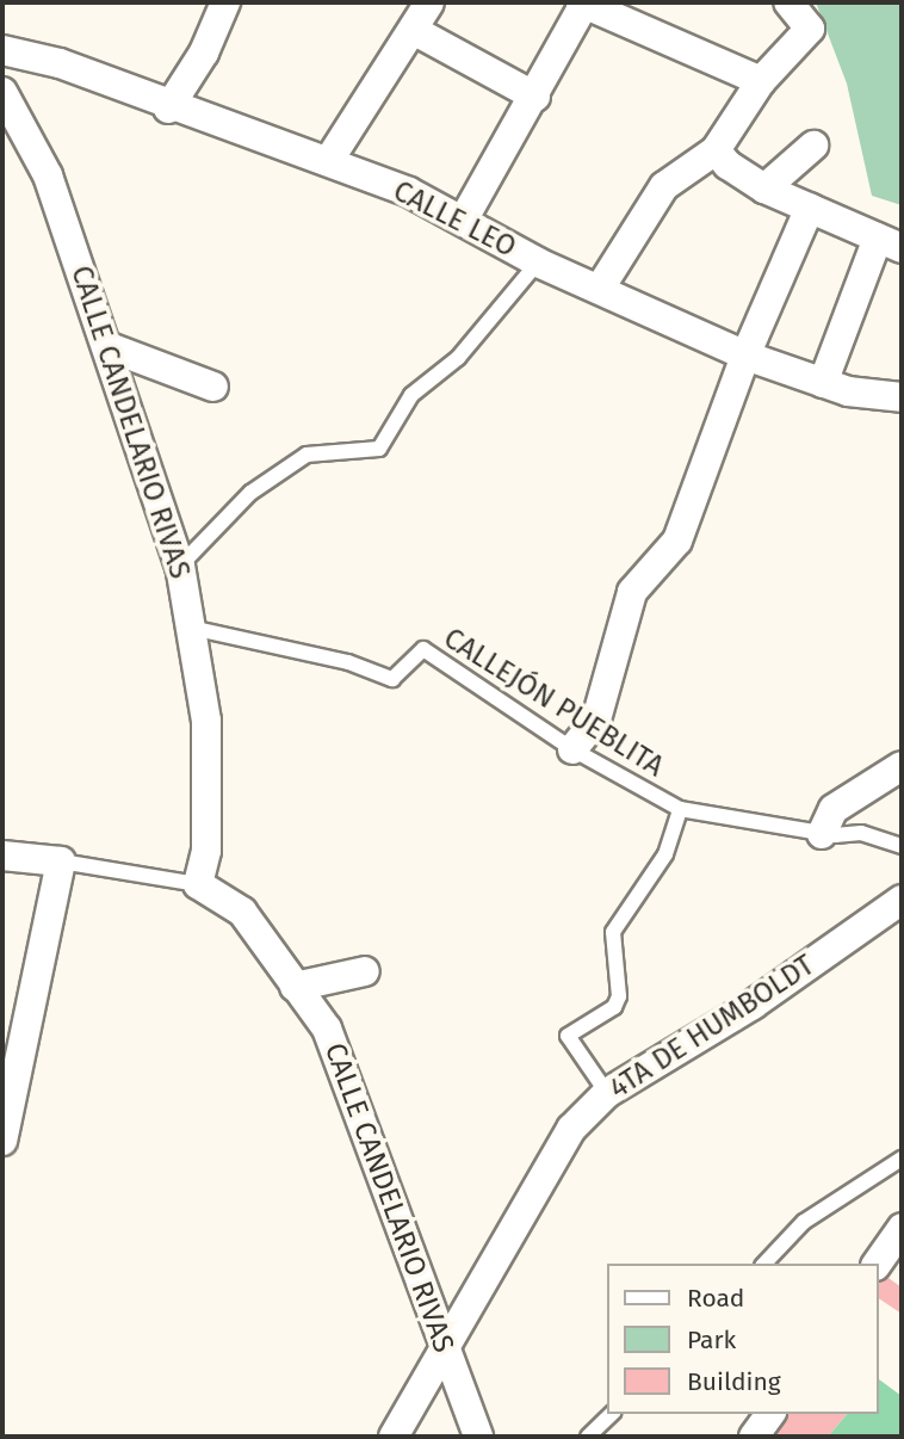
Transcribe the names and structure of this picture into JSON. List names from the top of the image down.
{
  "streets": {
    "street": ["CALLE LEO", "CALLE CANDELARIO RIVAS", "4TA DE HUMBOLDT"],
    "lane": ["CALLEJÓN PUEBLITA"]
  },
  "crossings": [
    ["CALLE CANDELARIO RIVAS", "CALLEJÓN PUEBLITA"],
    ["CALLE CANDELARIO RIVAS", "4TA DE HUMBOLDT"]
  ],
  "legend": ["Road", "Park", "Building"]
}
